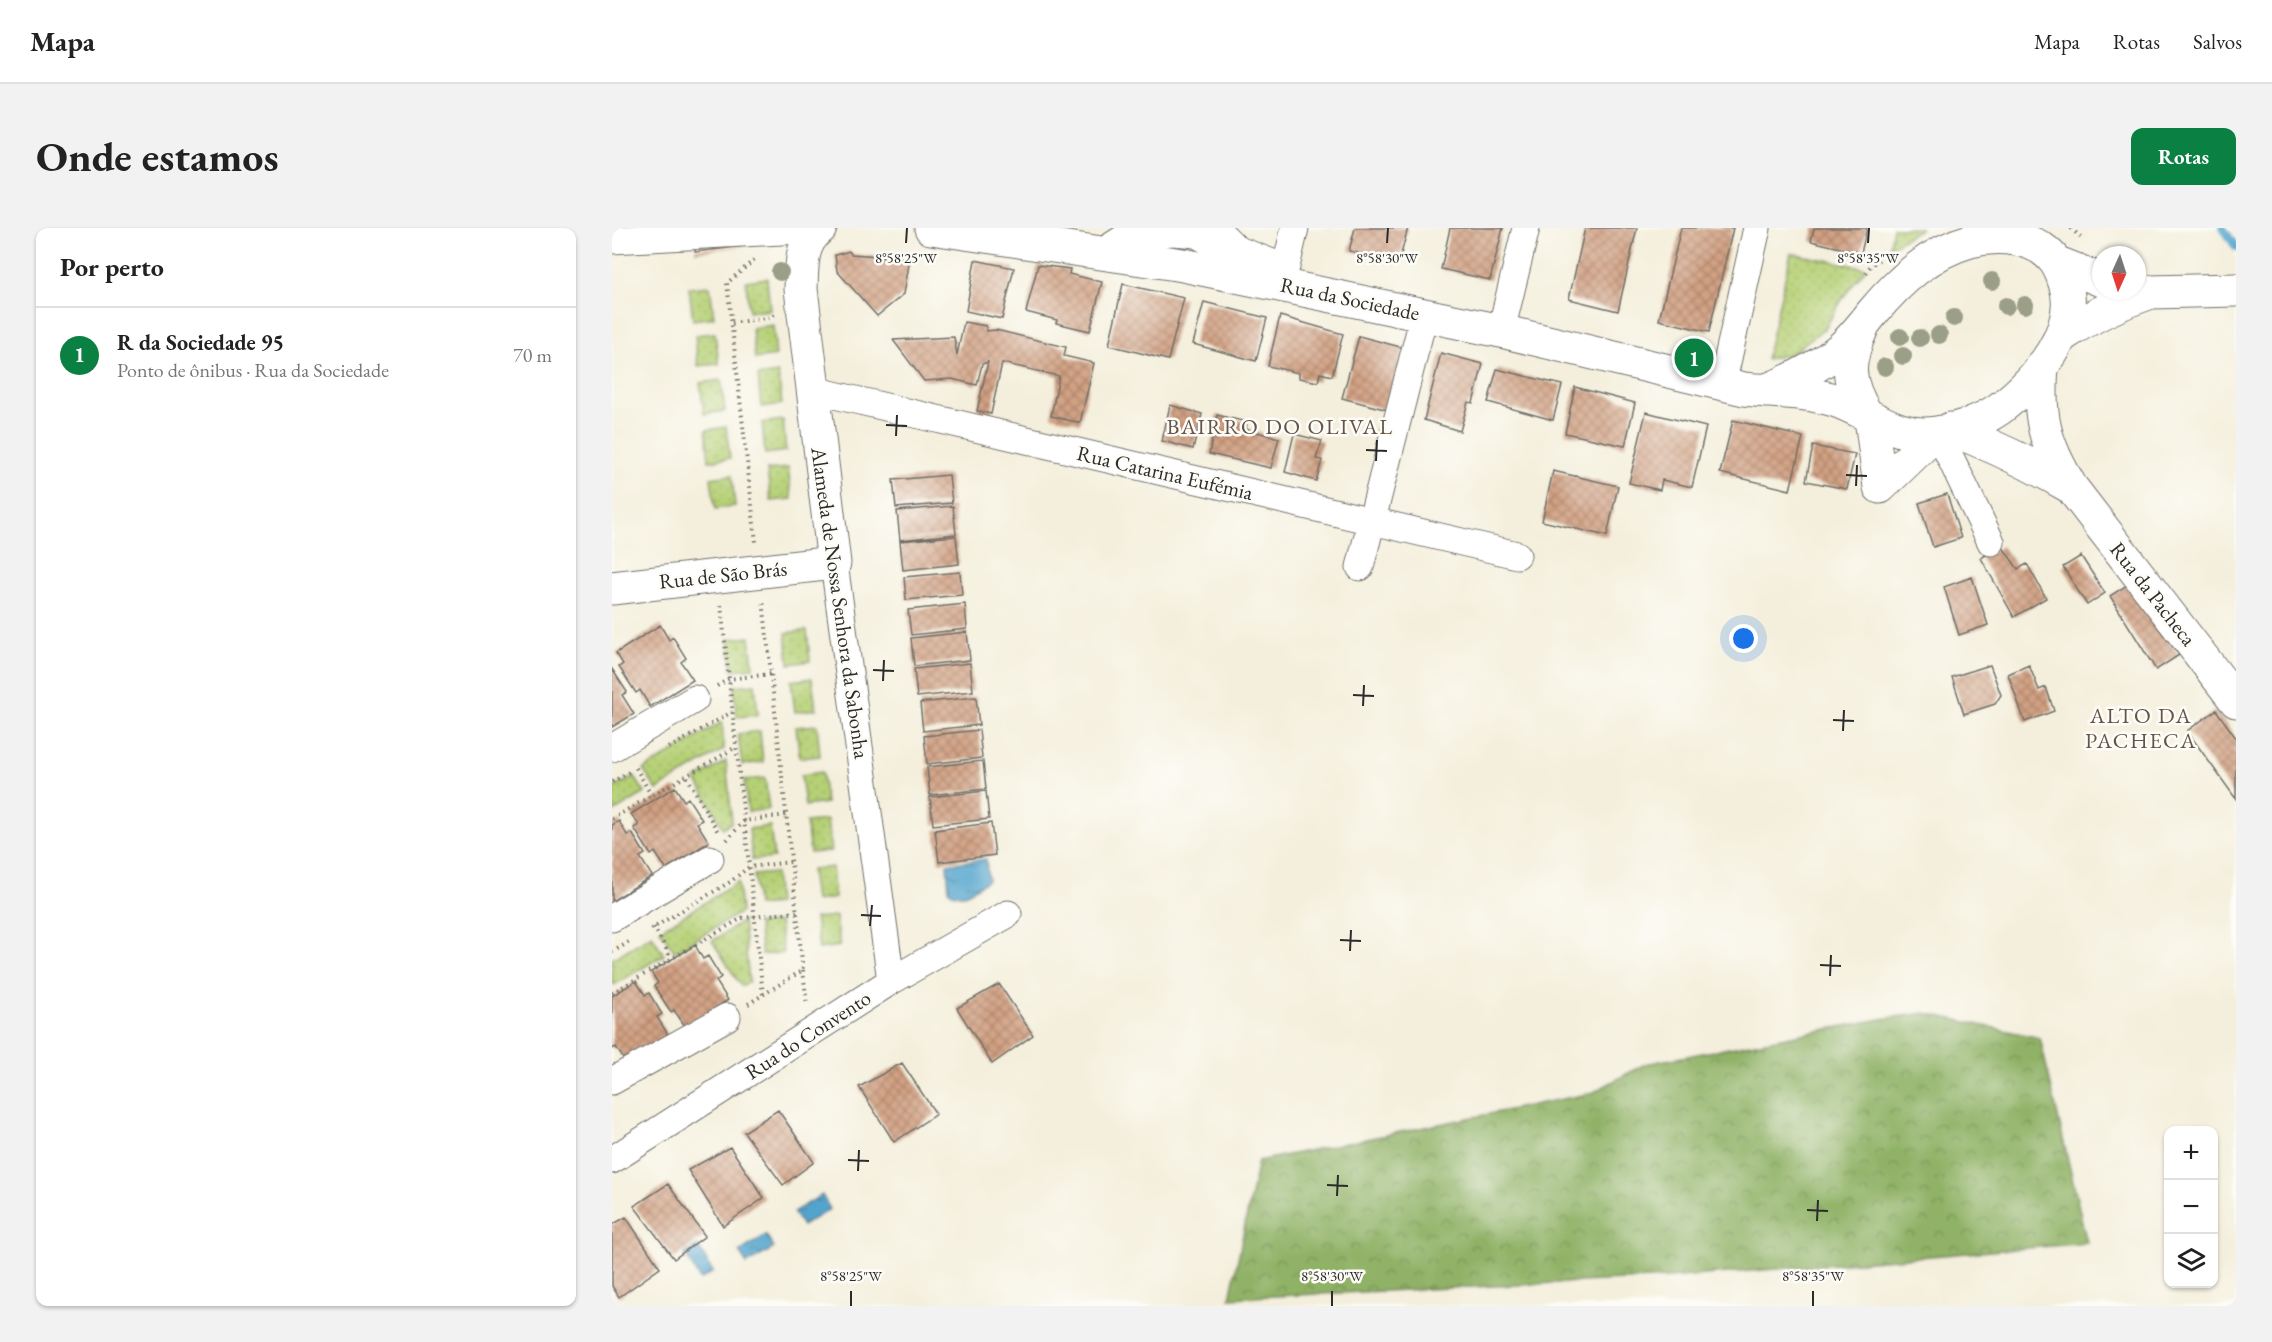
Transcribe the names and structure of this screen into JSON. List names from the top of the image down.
{
  "streets": {
    "street": [
      "Rua da Sociedade",
      "Rua Catarina Eufémia",
      "Rua de São Brás",
      "Rua da Pacheca",
      "Alameda de Nossa Senhora da Sabonha",
      "Rua do Convento"
    ]
  },
  "crossings": [
    ["Rua da Sociedade", "Rua da Pacheca"],
    ["Rua Catarina Eufémia", "Alameda de Nossa Senhora da Sabonha"],
    ["Rua de São Brás", "Alameda de Nossa Senhora da Sabonha"],
    ["Alameda de Nossa Senhora da Sabonha", "Rua do Convento"]
  ],
  "districts": ["BAIRRO DO OLIVAL", "ALTO DA PACHECA"],
  "north": "bottom",
  "page": {
    "header": "Mapa",
    "nav": ["Mapa", "Rotas", "Salvos"],
    "buttons": "Rotas",
    "title": "Onde estamos",
    "heading": "Por perto",
    "list": [
      {
        "mark": "1",
        "name": "R da Sociedade 95",
        "note": "Ponto de ônibus · Rua da Sociedade",
        "value": "70 m"
      }
    ],
    "pins": "1",
    "map_buttons": ["+", "−"]
  },
  "coordinates": ["8°58'25\"W", "8°58'30\"W", "8°58'35\"W"]
}
